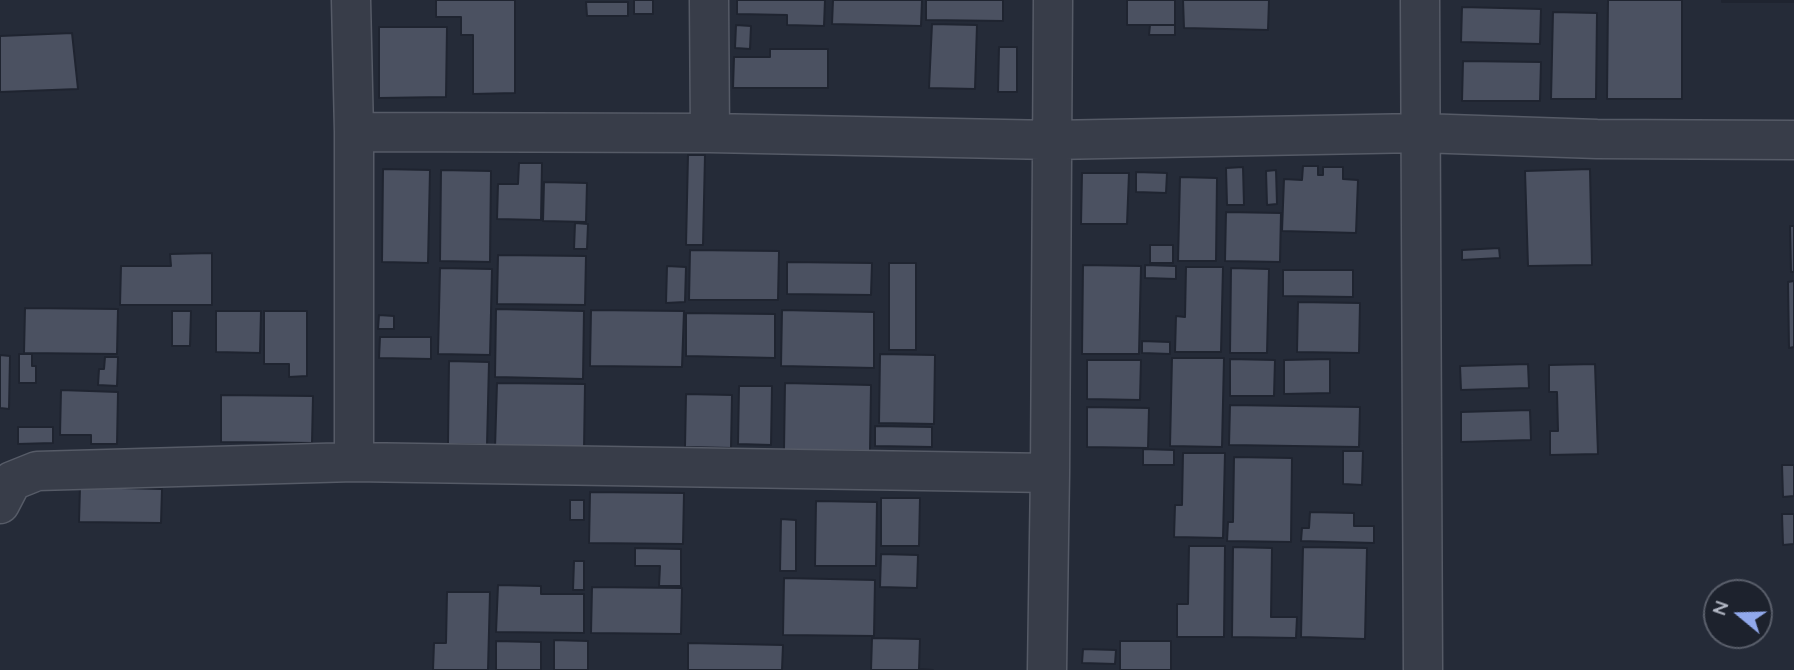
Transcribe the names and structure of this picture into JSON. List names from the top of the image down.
{
  "north": "left"
}
